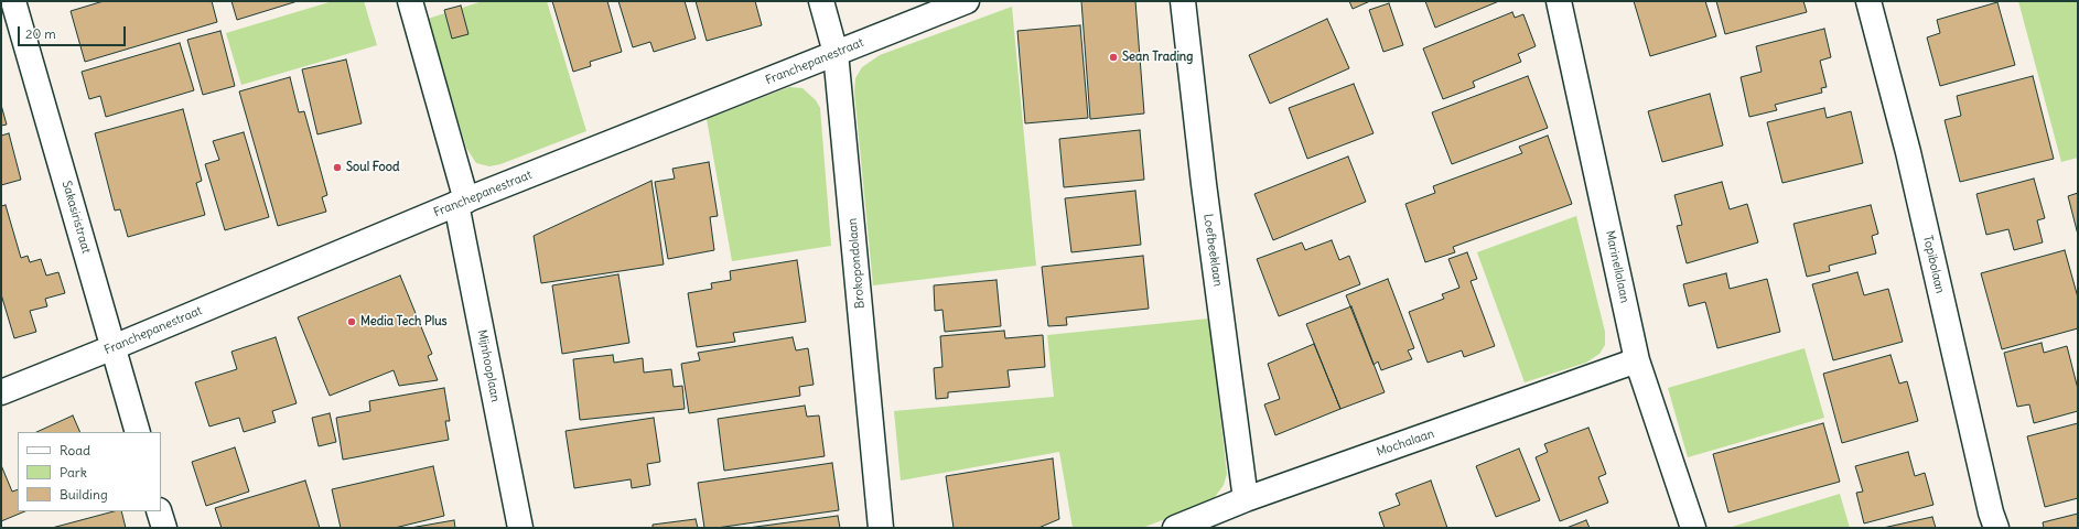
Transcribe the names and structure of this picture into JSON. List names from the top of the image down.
{
  "streets": {
    "street": [
      "Franchepanestraat",
      "Sakasiristraat",
      "Loefbeeklaan",
      "Brokopondolaan",
      "Topibolaan",
      "Marinellalaan",
      "Mijnhooplaan",
      "Mochalaan"
    ]
  },
  "crossings": [
    ["Franchepanestraat", "Sakasiristraat"],
    ["Franchepanestraat", "Brokopondolaan"],
    ["Franchepanestraat", "Mijnhooplaan"],
    ["Loefbeeklaan", "Mochalaan"],
    ["Marinellalaan", "Mochalaan"]
  ],
  "places": ["Sean Trading", "Soul Food", "Media Tech Plus"],
  "legend": ["Road", "Park", "Building"],
  "scale_bar": "20 m"
}
